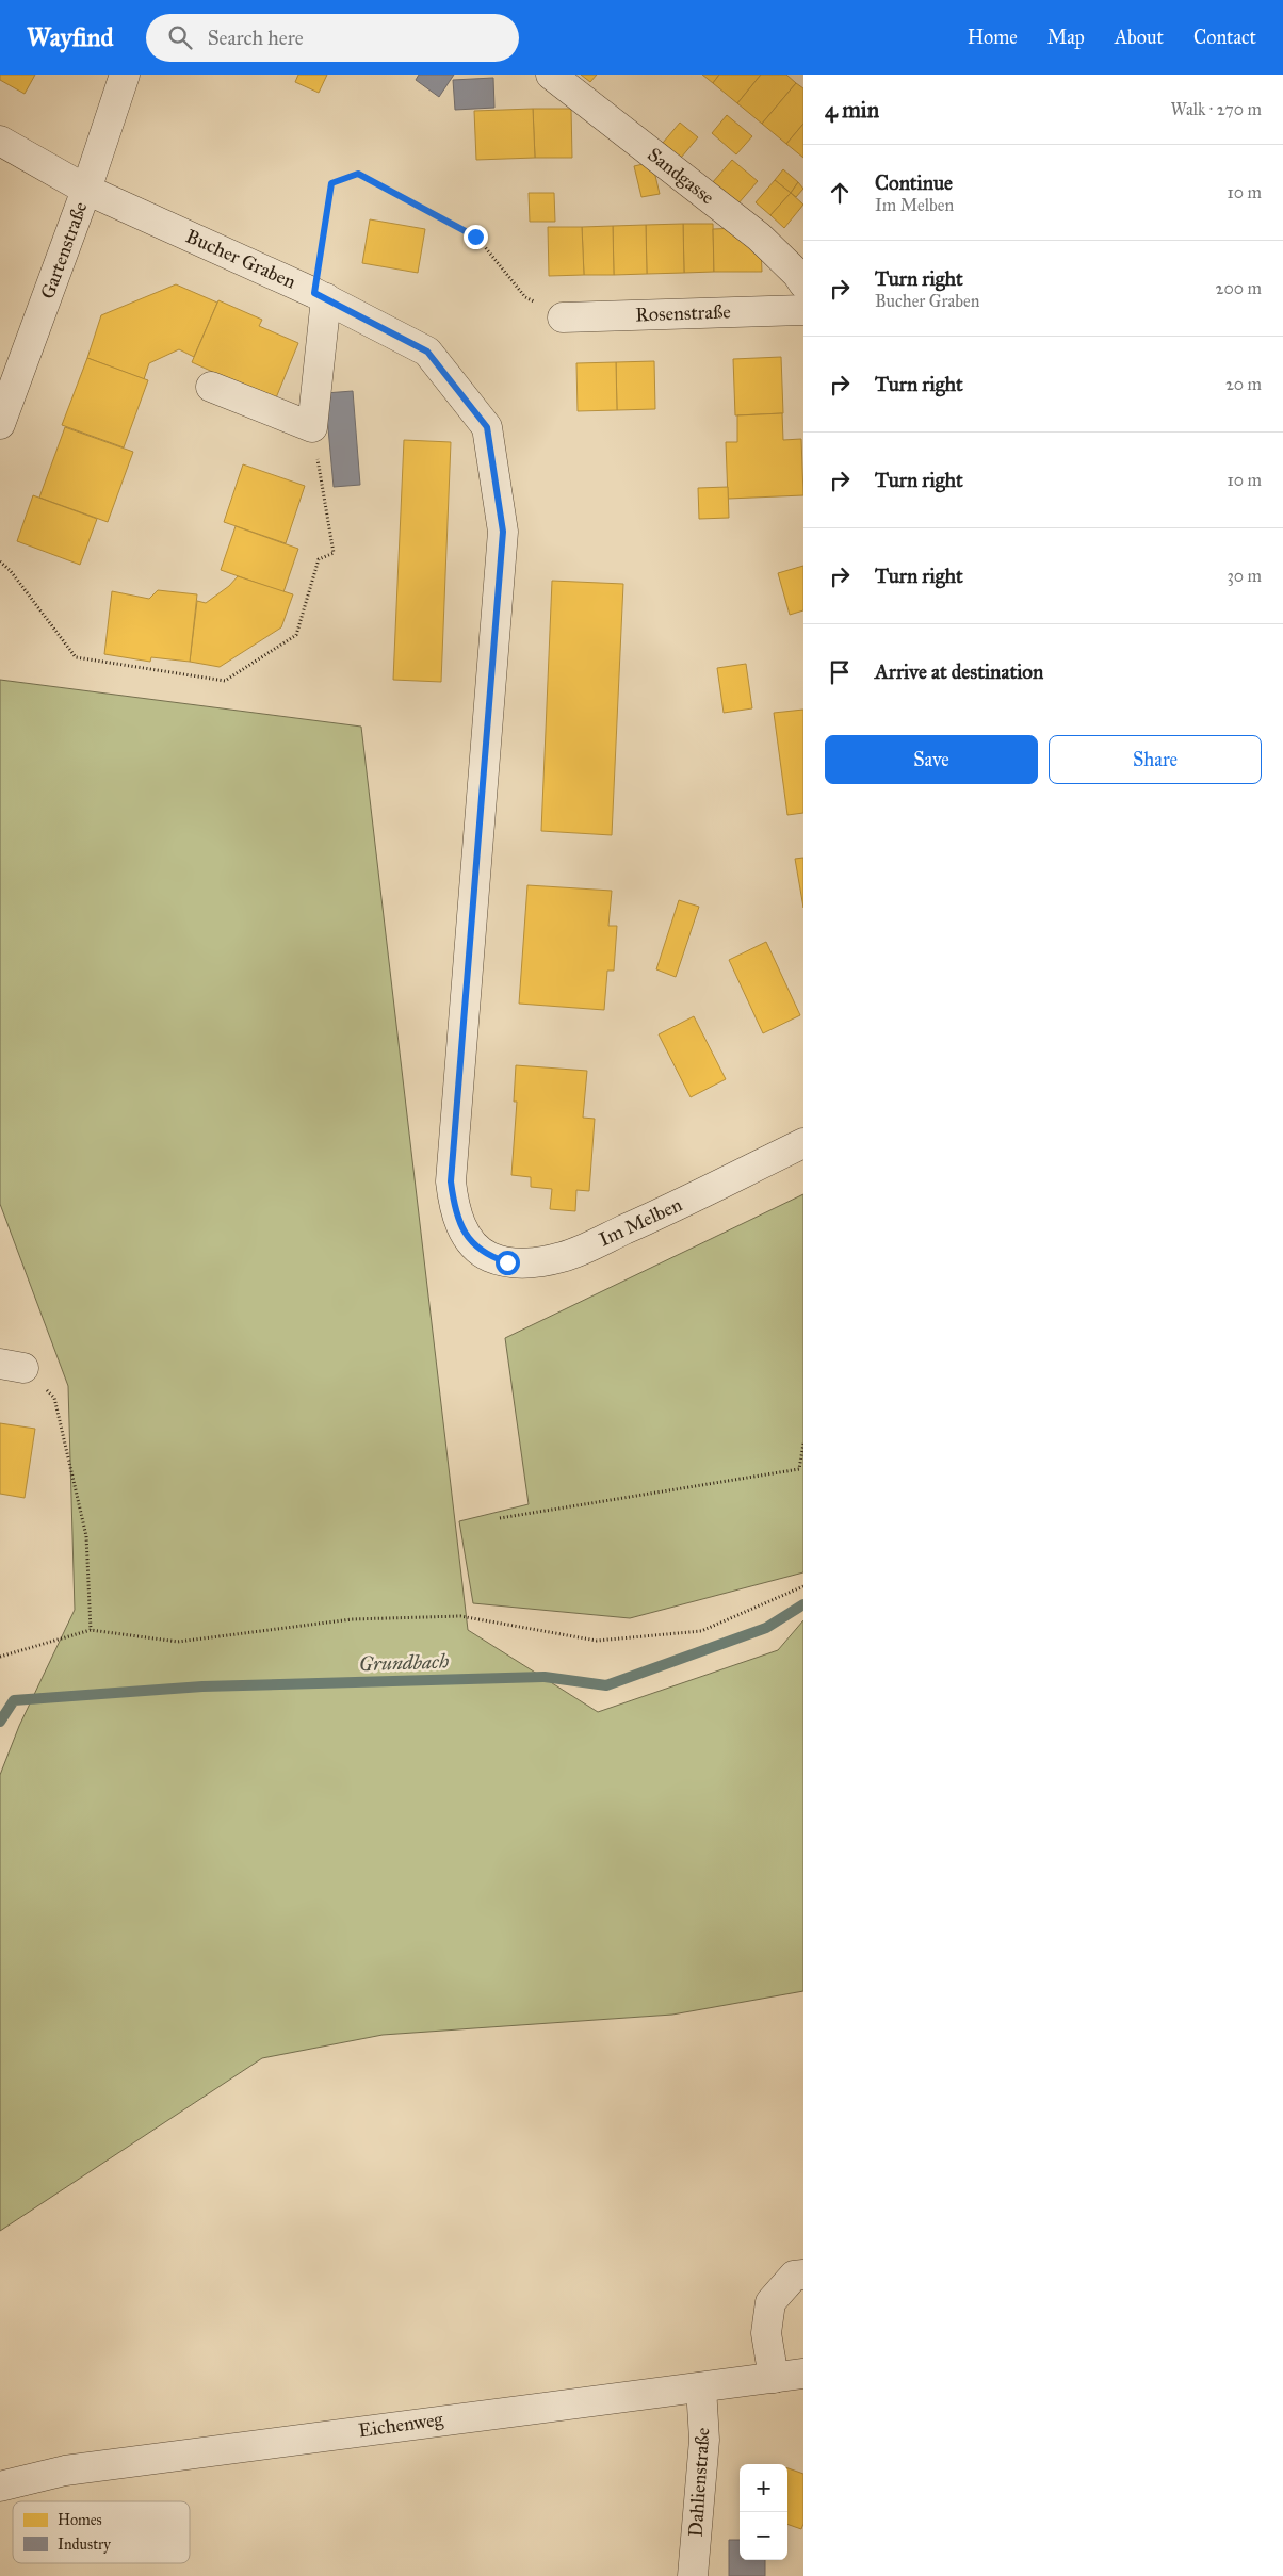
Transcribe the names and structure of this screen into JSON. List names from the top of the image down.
{
  "streets": {
    "street": [
      "Sandgasse",
      "Gartenstraße",
      "Bucher Graben",
      "Rosenstraße",
      "Im Melben",
      "Eichenweg",
      "Dahlienstraße"
    ]
  },
  "crossings": [
    ["Gartenstraße", "Bucher Graben"],
    ["Bucher Graben", "Im Melben"],
    ["Eichenweg", "Dahlienstraße"]
  ],
  "water": ["Grundbach"],
  "legend": ["Homes", "Industry"],
  "page": {
    "header": "Wayfind",
    "search": "Search here",
    "nav": [
      "Home",
      "Map",
      "About",
      "Contact"
    ],
    "heading": ["4 min", "Walk · 270 m"],
    "list": [
      ["Continue", "Im Melben", "10 m"],
      ["Turn right", "Bucher Graben", "200 m"],
      ["Turn right", "20 m"],
      ["Turn right", "10 m"],
      ["Turn right", "30 m"],
      "Arrive at destination"
    ],
    "buttons": ["Save", "Share"],
    "map_buttons": ["+", "−"]
  }
}
